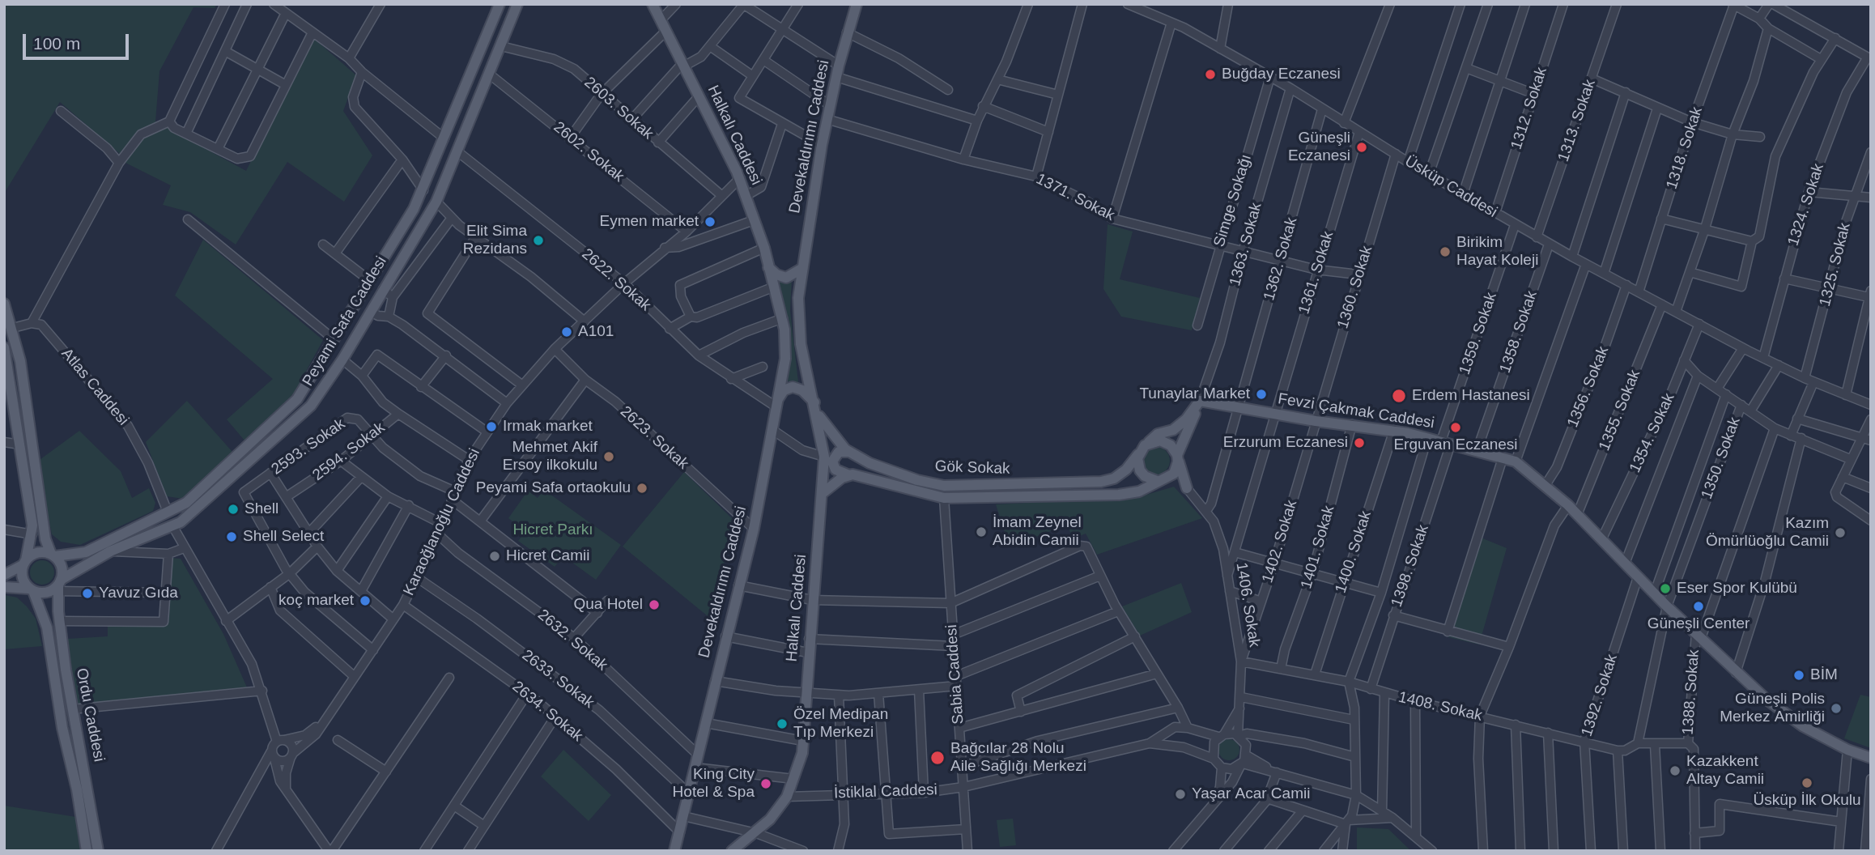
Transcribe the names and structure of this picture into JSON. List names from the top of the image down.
{
  "streets": {
    "main road": [
      "Halkalı Caddesi",
      "Devekaldırımı Caddesi",
      "Peyami Safa Caddesi",
      "Fevzi Çakmak Caddesi",
      "Gök Sokak",
      "Ordu Caddesi"
    ],
    "street": [
      "2603. Sokak",
      "1312. Sokak",
      "1313. Sokak",
      "1318. Sokak",
      "2602. Sokak",
      "Üsküp Caddesi",
      "1371. Sokak",
      "Simge Sokağı",
      "1324. Sokak",
      "1363. Sokak",
      "1362. Sokak",
      "1325. Sokak",
      "1361. Sokak",
      "2622. Sokak",
      "1360. Sokak",
      "1358. Sokak",
      "1359. Sokak",
      "Atlas Caddesi",
      "1356. Sokak",
      "1355. Sokak",
      "1354. Sokak",
      "2623. Sokak",
      "2593. Sokak",
      "2594. Sokak",
      "1350. Sokak",
      "Karaoğlanoğlu Caddesi",
      "1402. Sokak",
      "1401. Sokak",
      "1400. Sokak",
      "1398. Sokak",
      "1406. Sokak",
      "2632. Sokak",
      "Sabia Caddesi",
      "2633. Sokak",
      "1388. Sokak",
      "1392. Sokak",
      "1408. Sokak",
      "2634. Sokak",
      "İstiklal Caddesi"
    ]
  },
  "crossings": [
    ["2603. Sokak", "Peyami Safa Caddesi"],
    ["2603. Sokak", "Karaoğlanoğlu Caddesi"],
    ["1312. Sokak", "Üsküp Caddesi"],
    ["1313. Sokak", "Üsküp Caddesi"],
    ["Halkalı Caddesi", "Devekaldırımı Caddesi"],
    ["Halkalı Caddesi", "Gök Sokak"],
    ["Halkalı Caddesi", "Karaoğlanoğlu Caddesi"],
    ["Halkalı Caddesi", "İstiklal Caddesi"],
    ["Devekaldırımı Caddesi", "1371. Sokak"],
    ["Devekaldırımı Caddesi", "2622. Sokak"],
    ["Devekaldırımı Caddesi", "2623. Sokak"],
    ["Devekaldırımı Caddesi", "2632. Sokak"],
    ["Devekaldırımı Caddesi", "2633. Sokak"],
    ["Devekaldırımı Caddesi", "2634. Sokak"],
    ["1318. Sokak", "Üsküp Caddesi"],
    ["2602. Sokak", "Peyami Safa Caddesi"],
    ["2602. Sokak", "Karaoğlanoğlu Caddesi"],
    ["Üsküp Caddesi", "Simge Sokağı"],
    ["Üsküp Caddesi", "1324. Sokak"],
    ["Üsküp Caddesi", "1363. Sokak"],
    ["Üsküp Caddesi", "1362. Sokak"],
    ["Üsküp Caddesi", "1325. Sokak"],
    ["Üsküp Caddesi", "1361. Sokak"],
    ["Üsküp Caddesi", "1360. Sokak"],
    ["Üsküp Caddesi", "1358. Sokak"],
    ["Üsküp Caddesi", "1359. Sokak"],
    ["Üsküp Caddesi", "1356. Sokak"],
    ["Üsküp Caddesi", "1355. Sokak"],
    ["Üsküp Caddesi", "1354. Sokak"],
    ["Üsküp Caddesi", "1350. Sokak"],
    ["1371. Sokak", "Simge Sokağı"],
    ["1371. Sokak", "1363. Sokak"],
    ["1371. Sokak", "1362. Sokak"],
    ["1371. Sokak", "1361. Sokak"],
    ["1371. Sokak", "1360. Sokak"],
    ["1363. Sokak", "Fevzi Çakmak Caddesi"],
    ["1363. Sokak", "Gök Sokak"],
    ["1362. Sokak", "Fevzi Çakmak Caddesi"],
    ["1362. Sokak", "1406. Sokak"],
    ["1361. Sokak", "Fevzi Çakmak Caddesi"],
    ["1361. Sokak", "1406. Sokak"],
    ["2622. Sokak", "Peyami Safa Caddesi"],
    ["2622. Sokak", "Karaoğlanoğlu Caddesi"],
    ["1360. Sokak", "Fevzi Çakmak Caddesi"],
    ["1360. Sokak", "1402. Sokak"],
    ["Peyami Safa Caddesi", "Atlas Caddesi"],
    ["Peyami Safa Caddesi", "Ordu Caddesi"],
    ["1358. Sokak", "Fevzi Çakmak Caddesi"],
    ["1359. Sokak", "Fevzi Çakmak Caddesi"],
    ["1359. Sokak", "1398. Sokak"],
    ["1356. Sokak", "Fevzi Çakmak Caddesi"],
    ["1355. Sokak", "Fevzi Çakmak Caddesi"],
    ["Fevzi Çakmak Caddesi", "1354. Sokak"],
    ["Fevzi Çakmak Caddesi", "1350. Sokak"],
    ["Fevzi Çakmak Caddesi", "Gök Sokak"],
    ["Fevzi Çakmak Caddesi", "1402. Sokak"],
    ["Fevzi Çakmak Caddesi", "1401. Sokak"],
    ["Fevzi Çakmak Caddesi", "1400. Sokak"],
    ["Fevzi Çakmak Caddesi", "1398. Sokak"],
    ["Fevzi Çakmak Caddesi", "1388. Sokak"],
    ["Fevzi Çakmak Caddesi", "1392. Sokak"],
    ["2623. Sokak", "Karaoğlanoğlu Caddesi"],
    ["2593. Sokak", "2594. Sokak"],
    ["2593. Sokak", "Karaoğlanoğlu Caddesi"],
    ["2594. Sokak", "Karaoğlanoğlu Caddesi"],
    ["Gök Sokak", "Sabia Caddesi"],
    ["Karaoğlanoğlu Caddesi", "2632. Sokak"],
    ["Karaoğlanoğlu Caddesi", "2633. Sokak"],
    ["Karaoğlanoğlu Caddesi", "2634. Sokak"],
    ["1402. Sokak", "1406. Sokak"],
    ["1402. Sokak", "1408. Sokak"],
    ["1401. Sokak", "1408. Sokak"],
    ["1400. Sokak", "1408. Sokak"],
    ["1398. Sokak", "1408. Sokak"],
    ["1406. Sokak", "1408. Sokak"],
    ["1406. Sokak", "İstiklal Caddesi"],
    ["Sabia Caddesi", "İstiklal Caddesi"],
    ["1392. Sokak", "1408. Sokak"]
  ],
  "parks": ["Hicret Parkı"],
  "places": [
    "Buğday Eczanesi",
    "Güneşli Eczanesi",
    "Eymen market",
    "Elit Sima Rezidans",
    "Birikim Hayat Koleji",
    "A101",
    "Tunaylar Market",
    "Erdem Hastanesi",
    "Irmak market",
    "Erguvan Eczanesi",
    "Erzurum Eczanesi",
    "Mehmet Akif Ersoy ilkokulu",
    "Peyami Safa ortaokulu",
    "Shell",
    "İmam Zeynel Abidin Camii",
    "Kazım Ömürlüoğlu Camii",
    "Shell Select",
    "Hicret Camii",
    "Eser Spor Kulübü",
    "Yavuz Gıda",
    "koç market",
    "Qua Hotel",
    "Güneşli Center",
    "BİM",
    "Güneşli Polis Merkez Amirliği",
    "Özel Medipan Tıp Merkezi",
    "Bağcılar 28 Nolu Aile Sağlığı Merkezi",
    "Kazakkent Altay Camii",
    "Üsküp İlk Okulu",
    "King City Hotel & Spa",
    "Yaşar Acar Camii"
  ],
  "scale_bar": "100 m"
}
